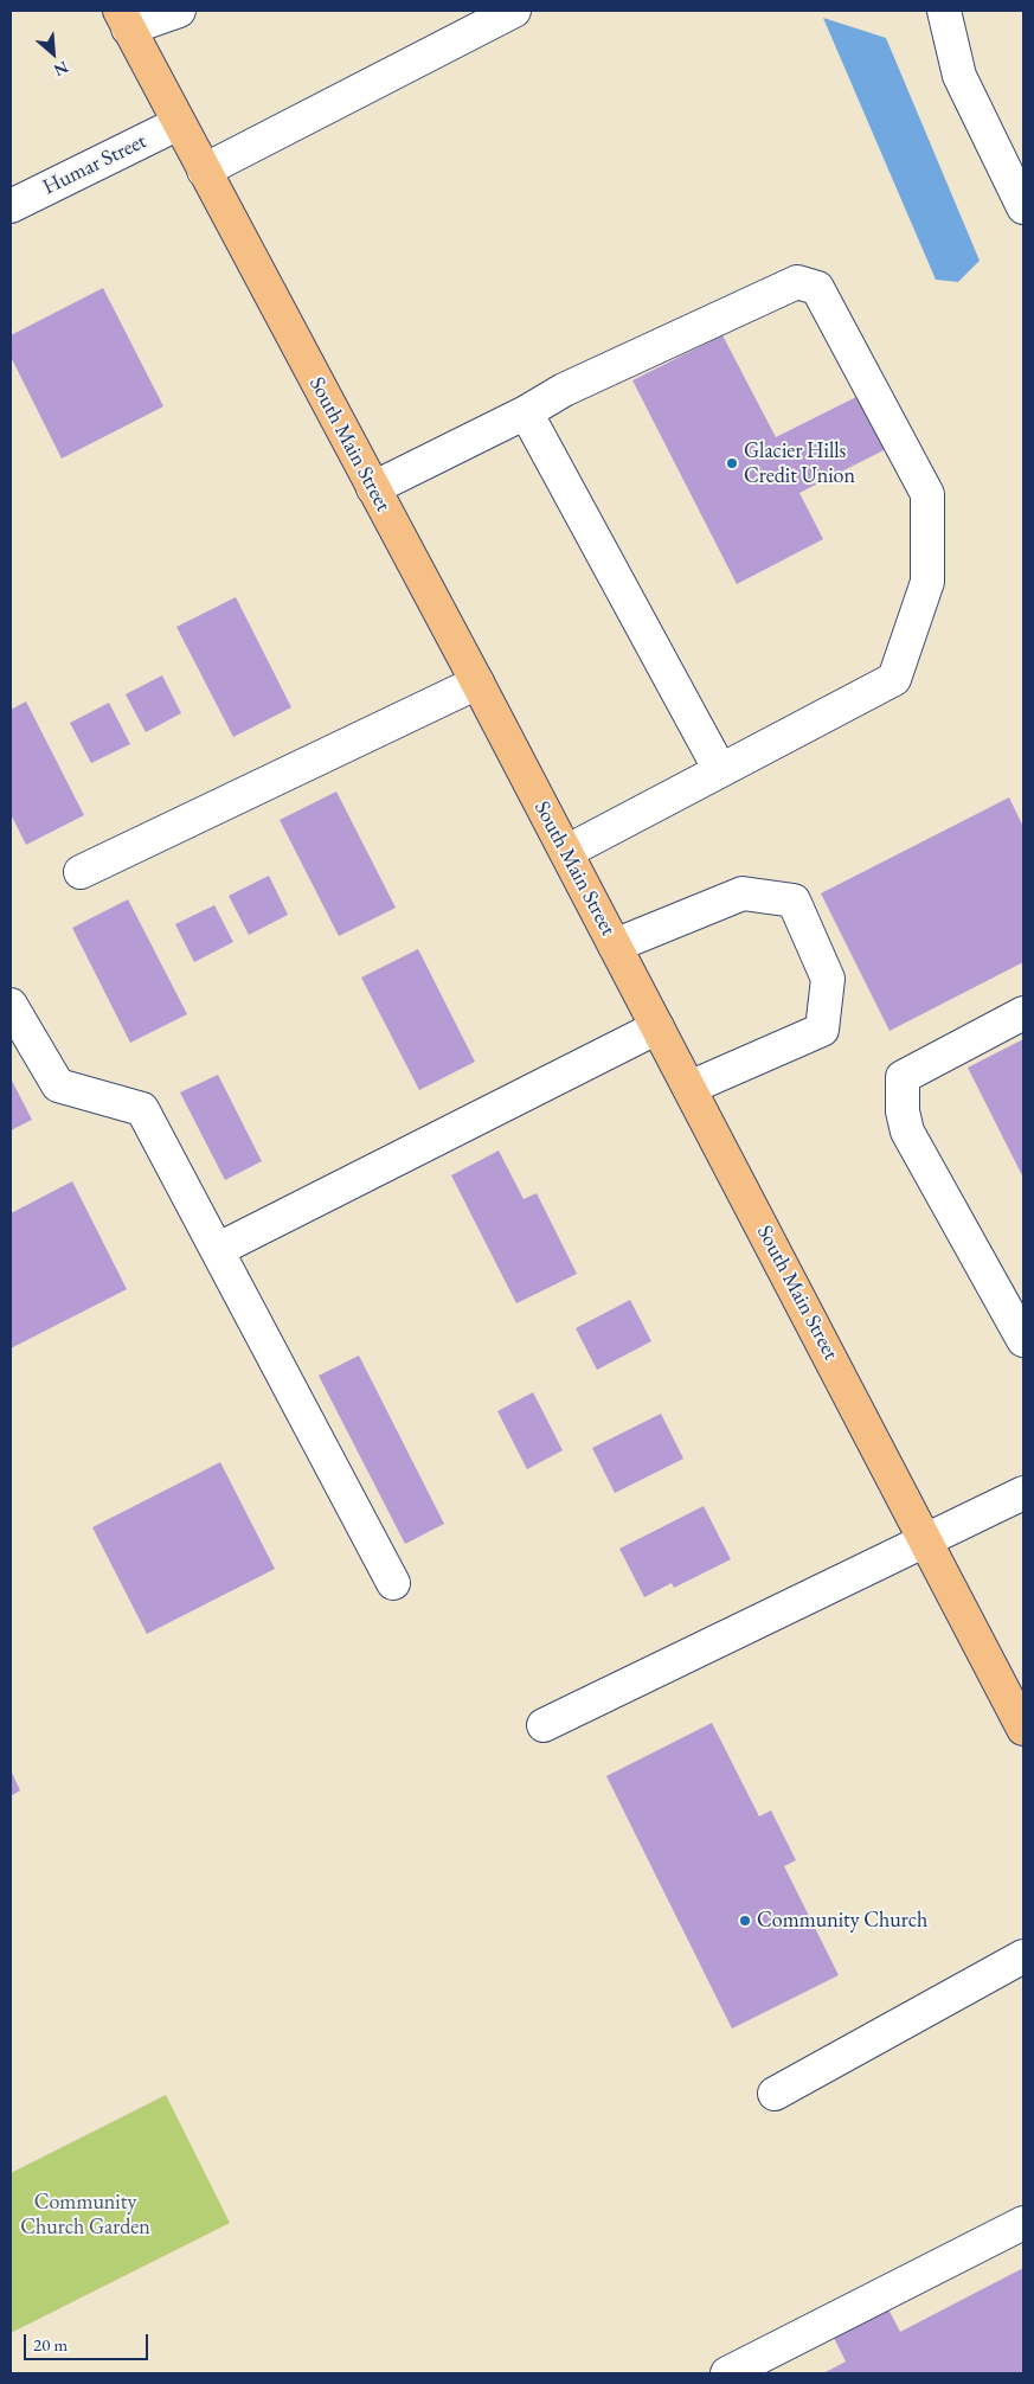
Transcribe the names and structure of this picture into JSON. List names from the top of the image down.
{
  "streets": {
    "main road": ["South Main Street"],
    "street": ["Humar Street"]
  },
  "crossings": [
    ["Humar Street", "South Main Street"]
  ],
  "parks": ["Community Church Garden"],
  "places": ["Glacier Hills Credit Union", "Community Church"],
  "scale_bar": "20 m",
  "north": "bottom right"
}
